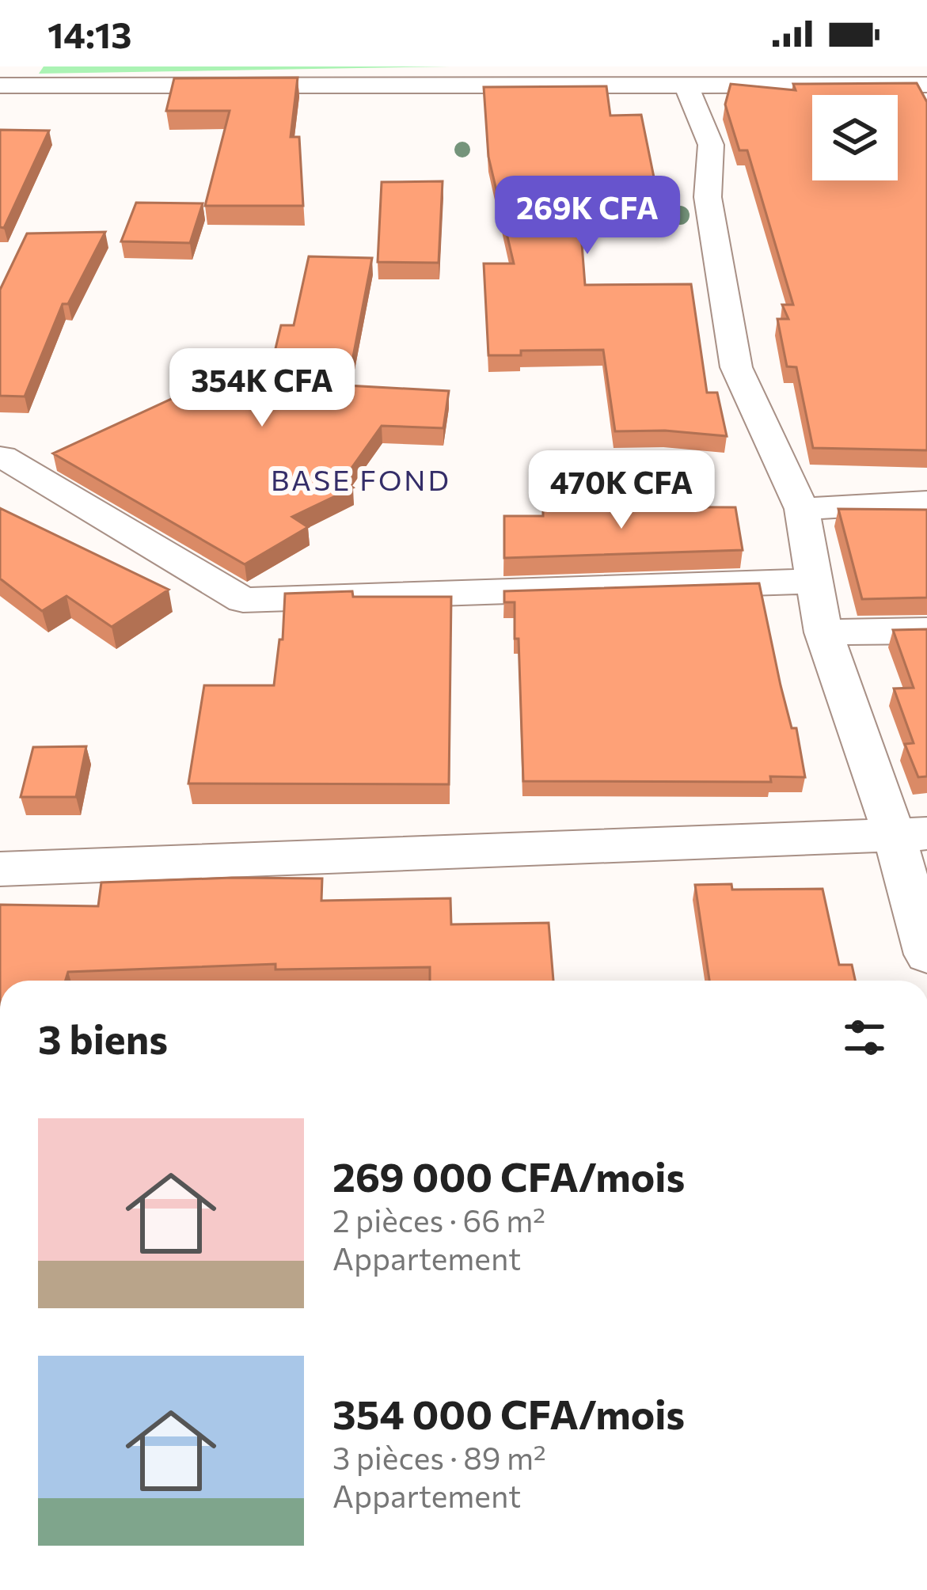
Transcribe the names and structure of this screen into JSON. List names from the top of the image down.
{
  "districts": ["BASE FOND"],
  "page": {
    "status": "14:13",
    "price": ["269K CFA", "354K CFA", "470K CFA"],
    "heading": "3 biens",
    "list": [
      {
        "name": "269 000 CFA/mois",
        "note": "2 pièces · 66 m² · Appartement"
      },
      {
        "name": "354 000 CFA/mois",
        "note": "3 pièces · 89 m² · Appartement"
      }
    ]
  }
}
